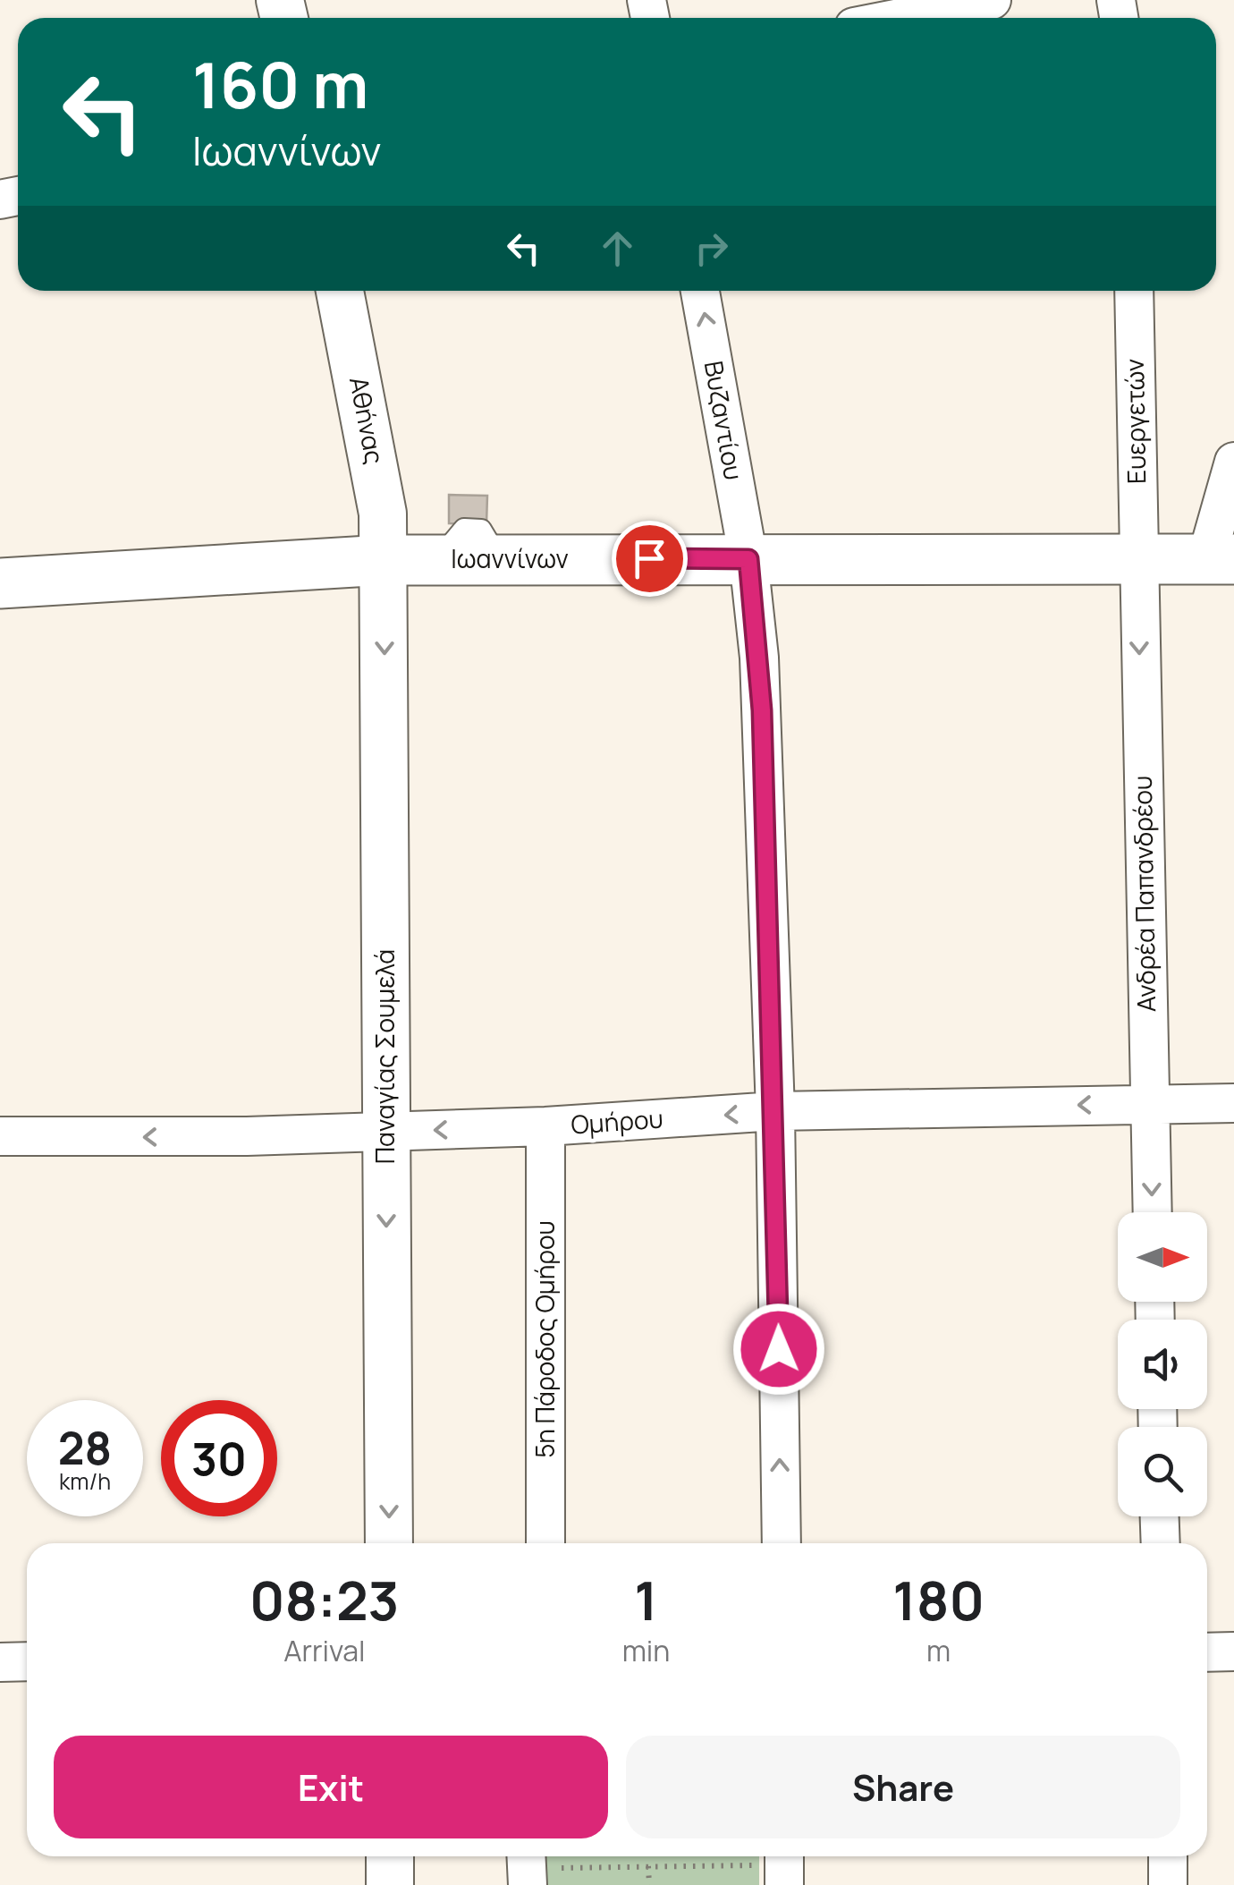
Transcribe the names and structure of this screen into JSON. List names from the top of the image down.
{
  "streets": {
    "main road": ["Ιωαννίνων"],
    "street": [
      "Αθήνας",
      "Βυζαντίου",
      "Ευεργετών",
      "Ανδρέα Παπανδρέου",
      "Παναγίας Σουμελά",
      "Ομήρου",
      "5η Πάροδος Ομήρου"
    ]
  },
  "crossings": [
    ["Αθήνας", "Ιωαννίνων"],
    ["Αθήνας", "Παναγίας Σουμελά"],
    ["Βυζαντίου", "Ιωαννίνων"],
    ["Βυζαντίου", "Ομήρου"],
    ["Ευεργετών", "Ιωαννίνων"],
    ["Ευεργετών", "Ανδρέα Παπανδρέου"],
    ["Ιωαννίνων", "Ανδρέα Παπανδρέου"],
    ["Ιωαννίνων", "Παναγίας Σουμελά"],
    ["Ανδρέα Παπανδρέου", "Ομήρου"],
    ["Παναγίας Σουμελά", "Ομήρου"],
    ["Ομήρου", "5η Πάροδος Ομήρου"]
  ],
  "one_way": [
    "Βυζαντίου",
    "Ανδρέα Παπανδρέου",
    "Παναγίας Σουμελά",
    "Ομήρου"
  ],
  "north": "right",
  "page": {
    "turn": ["160 m", "Ιωαννίνων"],
    "speed": "28 km/h",
    "limit": "30",
    "eta": [
      "08:23",
      "Arrival",
      "1",
      "min",
      "180",
      "m"
    ],
    "buttons": ["Exit", "Share"]
  }
}
